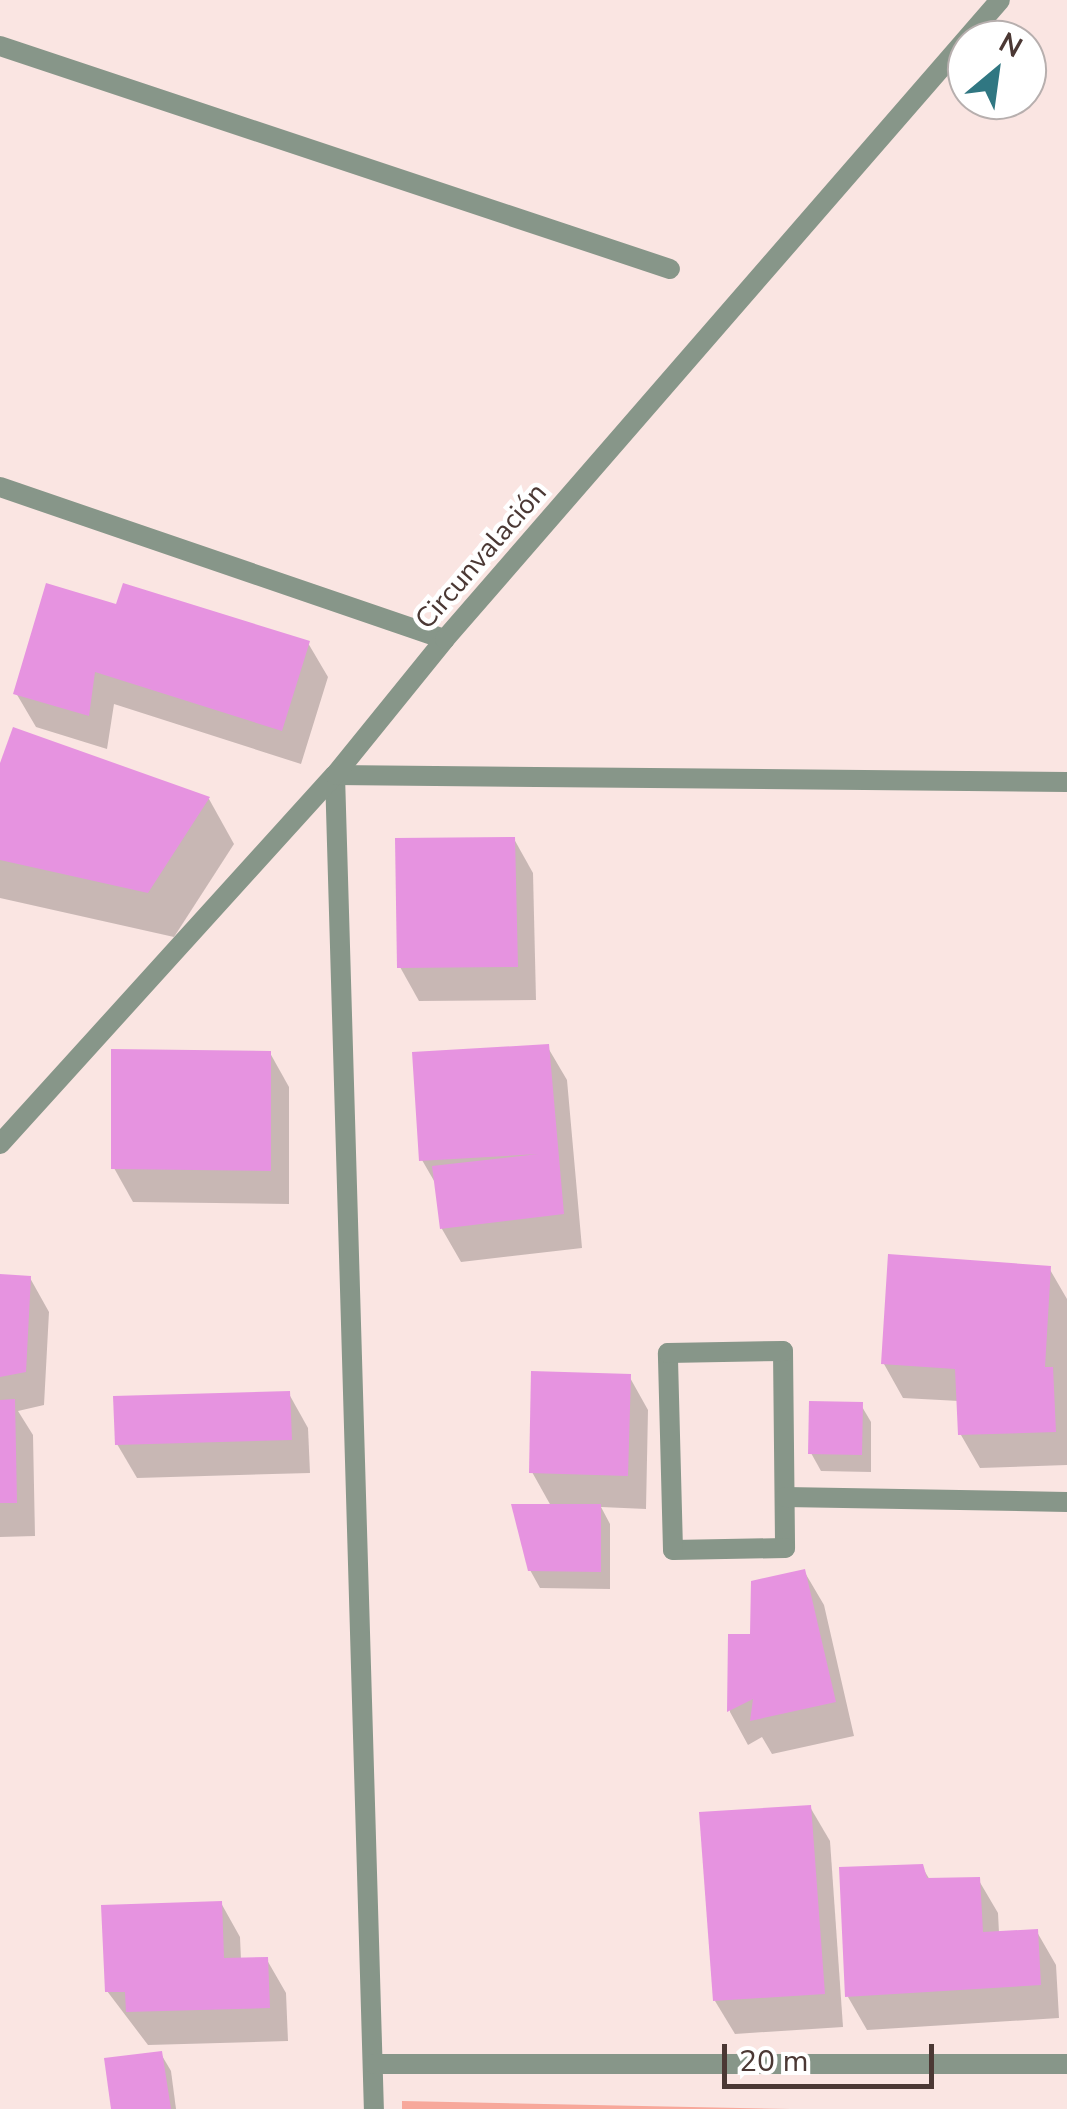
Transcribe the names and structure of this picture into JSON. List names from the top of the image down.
{
  "streets": {
    "street": ["Circunvalación"]
  },
  "scale_bar": "20 m",
  "north": "top right"
}
